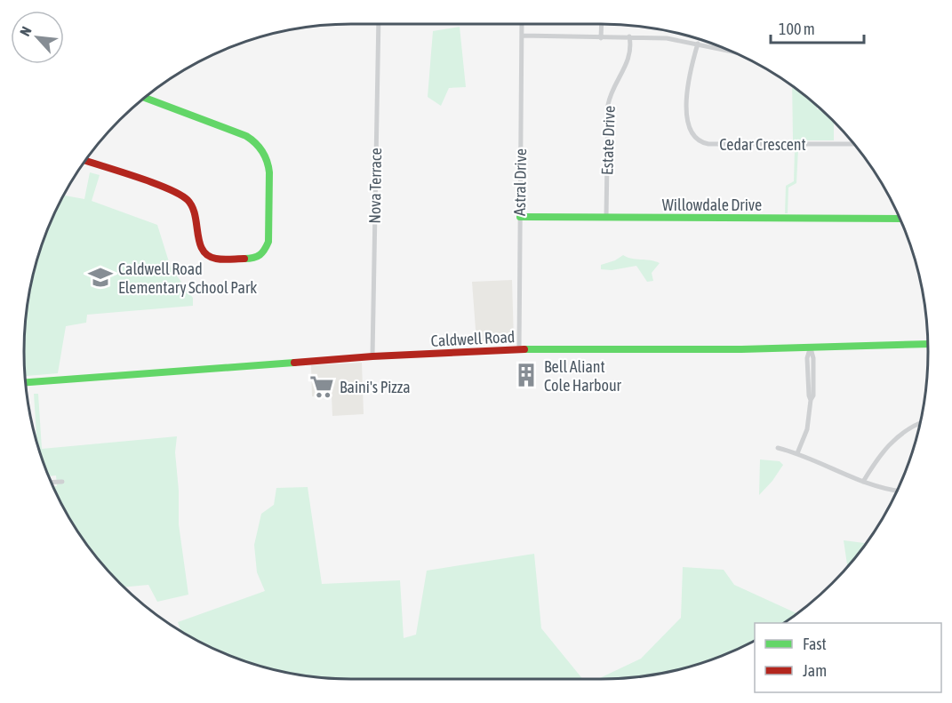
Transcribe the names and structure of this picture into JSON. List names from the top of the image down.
{
  "streets": {
    "street": [
      "Estate Drive",
      "Cedar Crescent",
      "Astral Drive",
      "Nova Terrace",
      "Willowdale Drive",
      "Caldwell Road"
    ]
  },
  "crossings": [
    ["Estate Drive", "Willowdale Drive"],
    ["Astral Drive", "Willowdale Drive"],
    ["Astral Drive", "Caldwell Road"],
    ["Nova Terrace", "Caldwell Road"]
  ],
  "places": {
    "school or university": ["Caldwell Road Elementary School Park"],
    "building": ["Bell Aliant Cole Harbour"],
    "supermarket": ["Baini's Pizza"]
  },
  "legend": ["Fast", "Jam"],
  "scale_bar": "100 m",
  "north": "top left"
}
